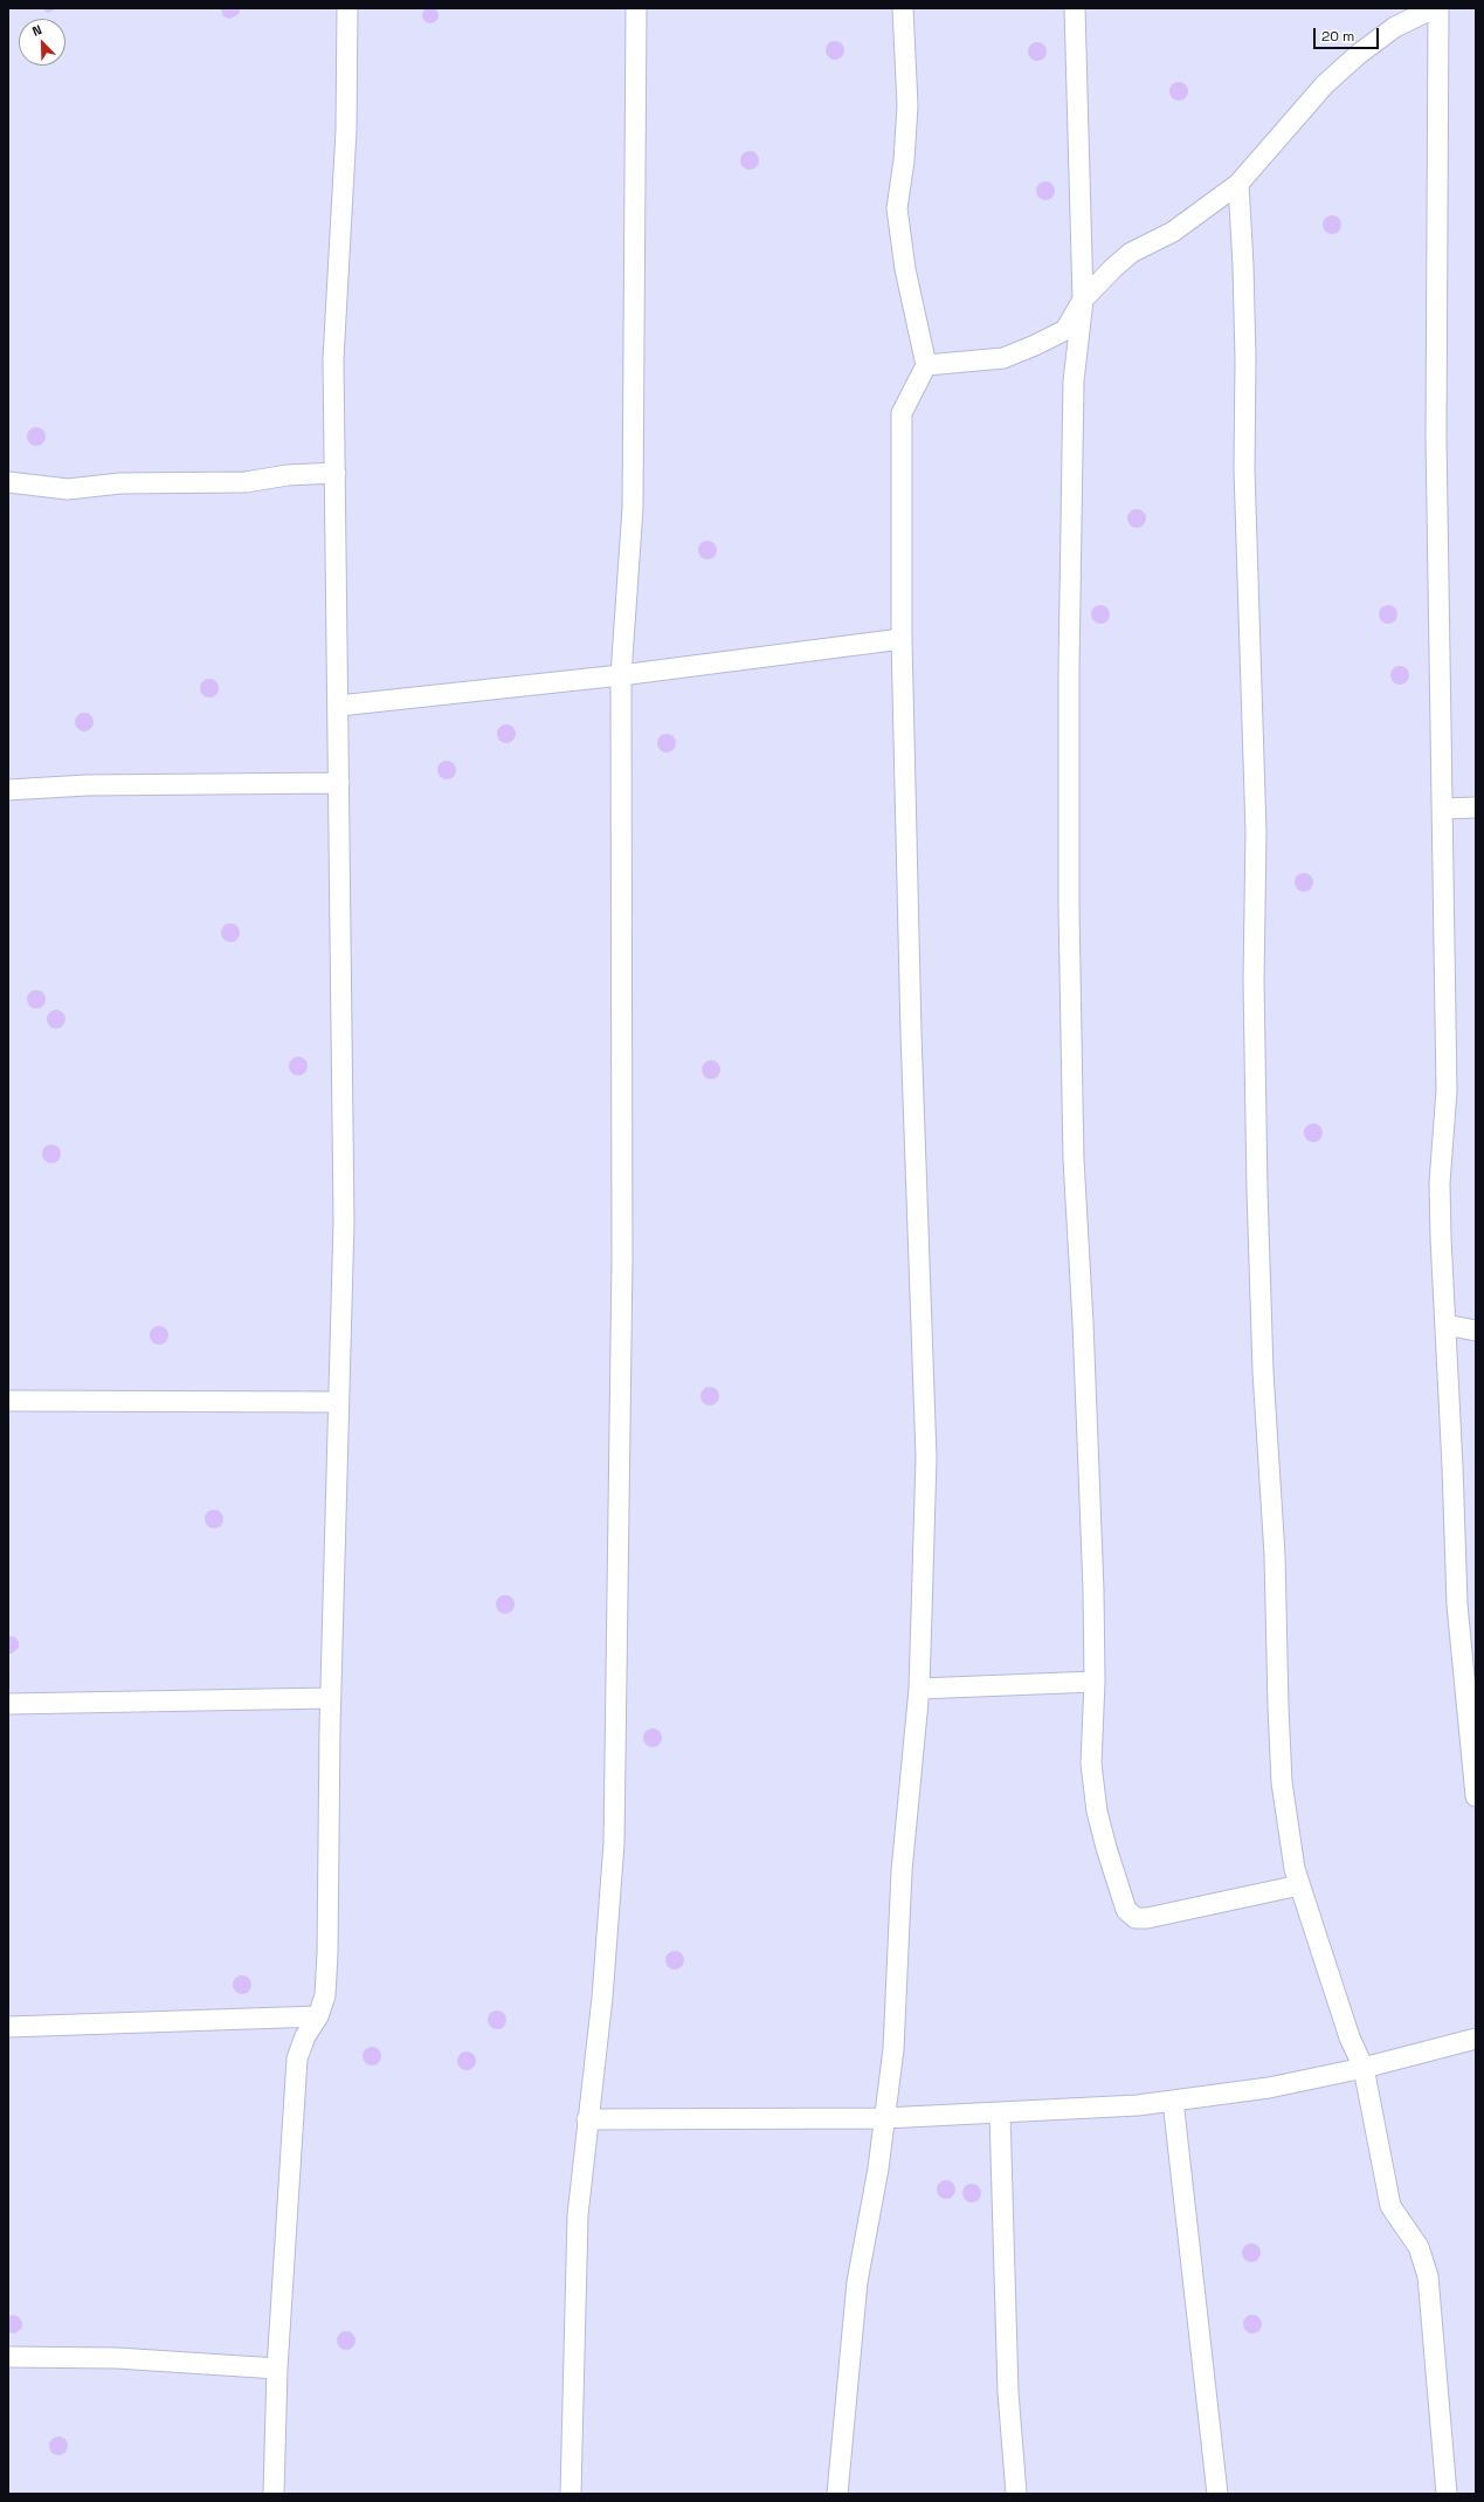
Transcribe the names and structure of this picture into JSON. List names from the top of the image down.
{
  "scale_bar": "20 m",
  "north": "top left"
}
